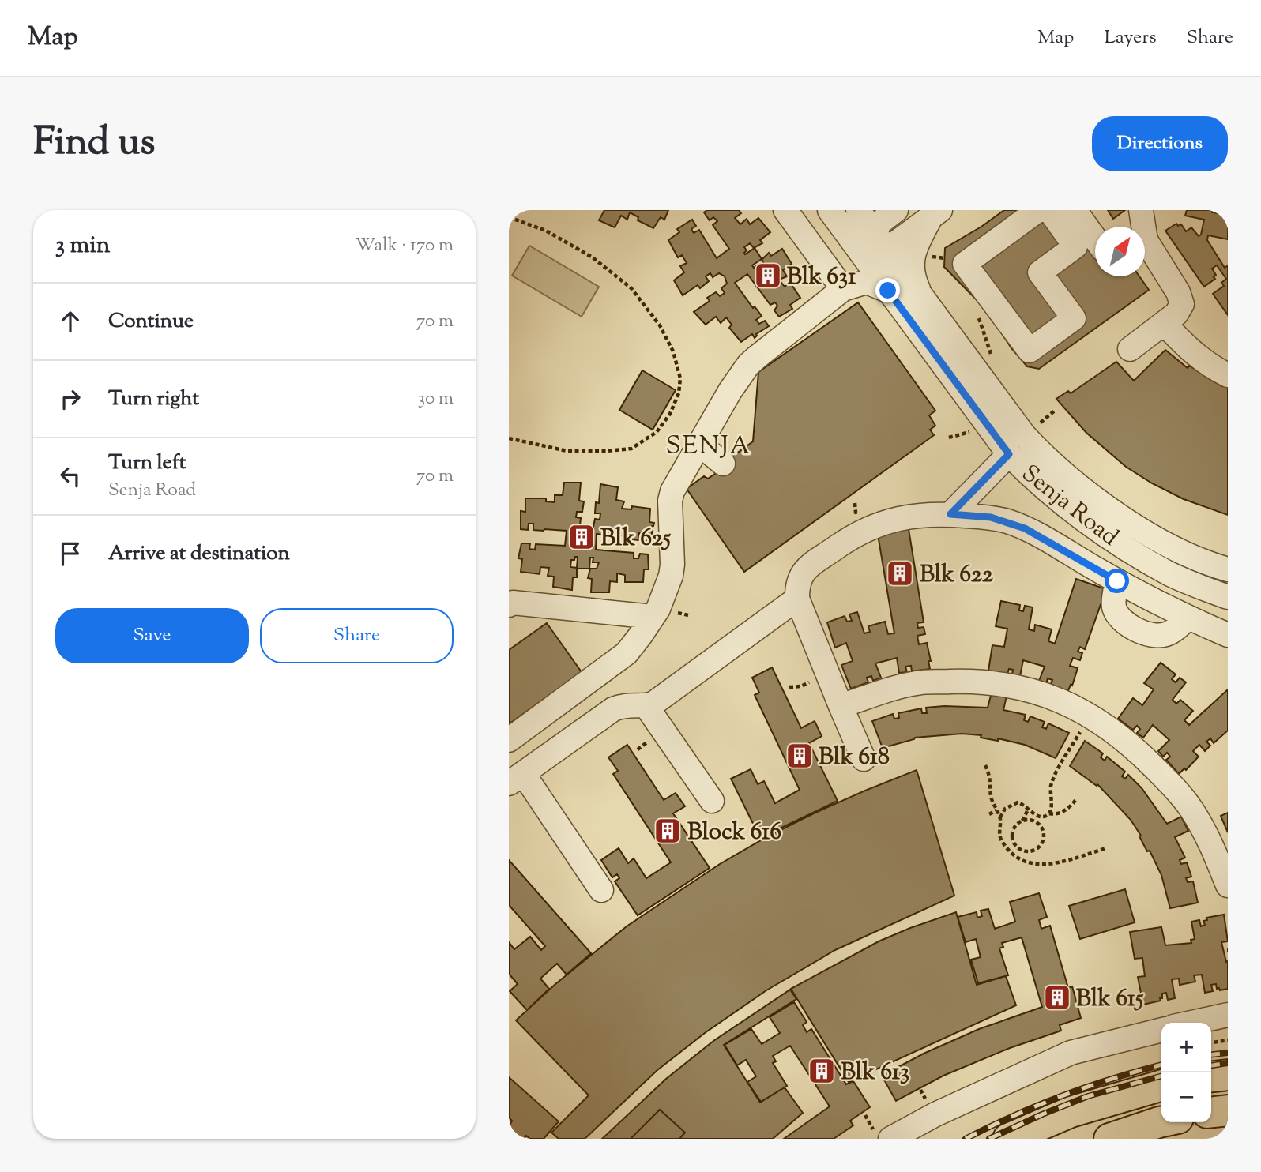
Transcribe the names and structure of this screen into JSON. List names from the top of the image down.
{
  "streets": {
    "street": ["Senja Road"]
  },
  "districts": ["SENJA"],
  "places": {
    "building": [
      "Blk 631",
      "Blk 625",
      "Blk 622",
      "Blk 618",
      "Block 616",
      "Blk 615",
      "Blk 613"
    ]
  },
  "north": "top right",
  "page": {
    "header": "Map",
    "nav": ["Map", "Layers", "Share"],
    "title": "Find us",
    "buttons": [
      "Directions",
      ["Save", "Share"]
    ],
    "heading": ["3 min", "Walk · 170 m"],
    "list": [
      ["Continue", "70 m"],
      ["Turn right", "30 m"],
      ["Turn left", "Senja Road", "70 m"],
      "Arrive at destination"
    ],
    "map_buttons": ["+", "−"]
  }
}
